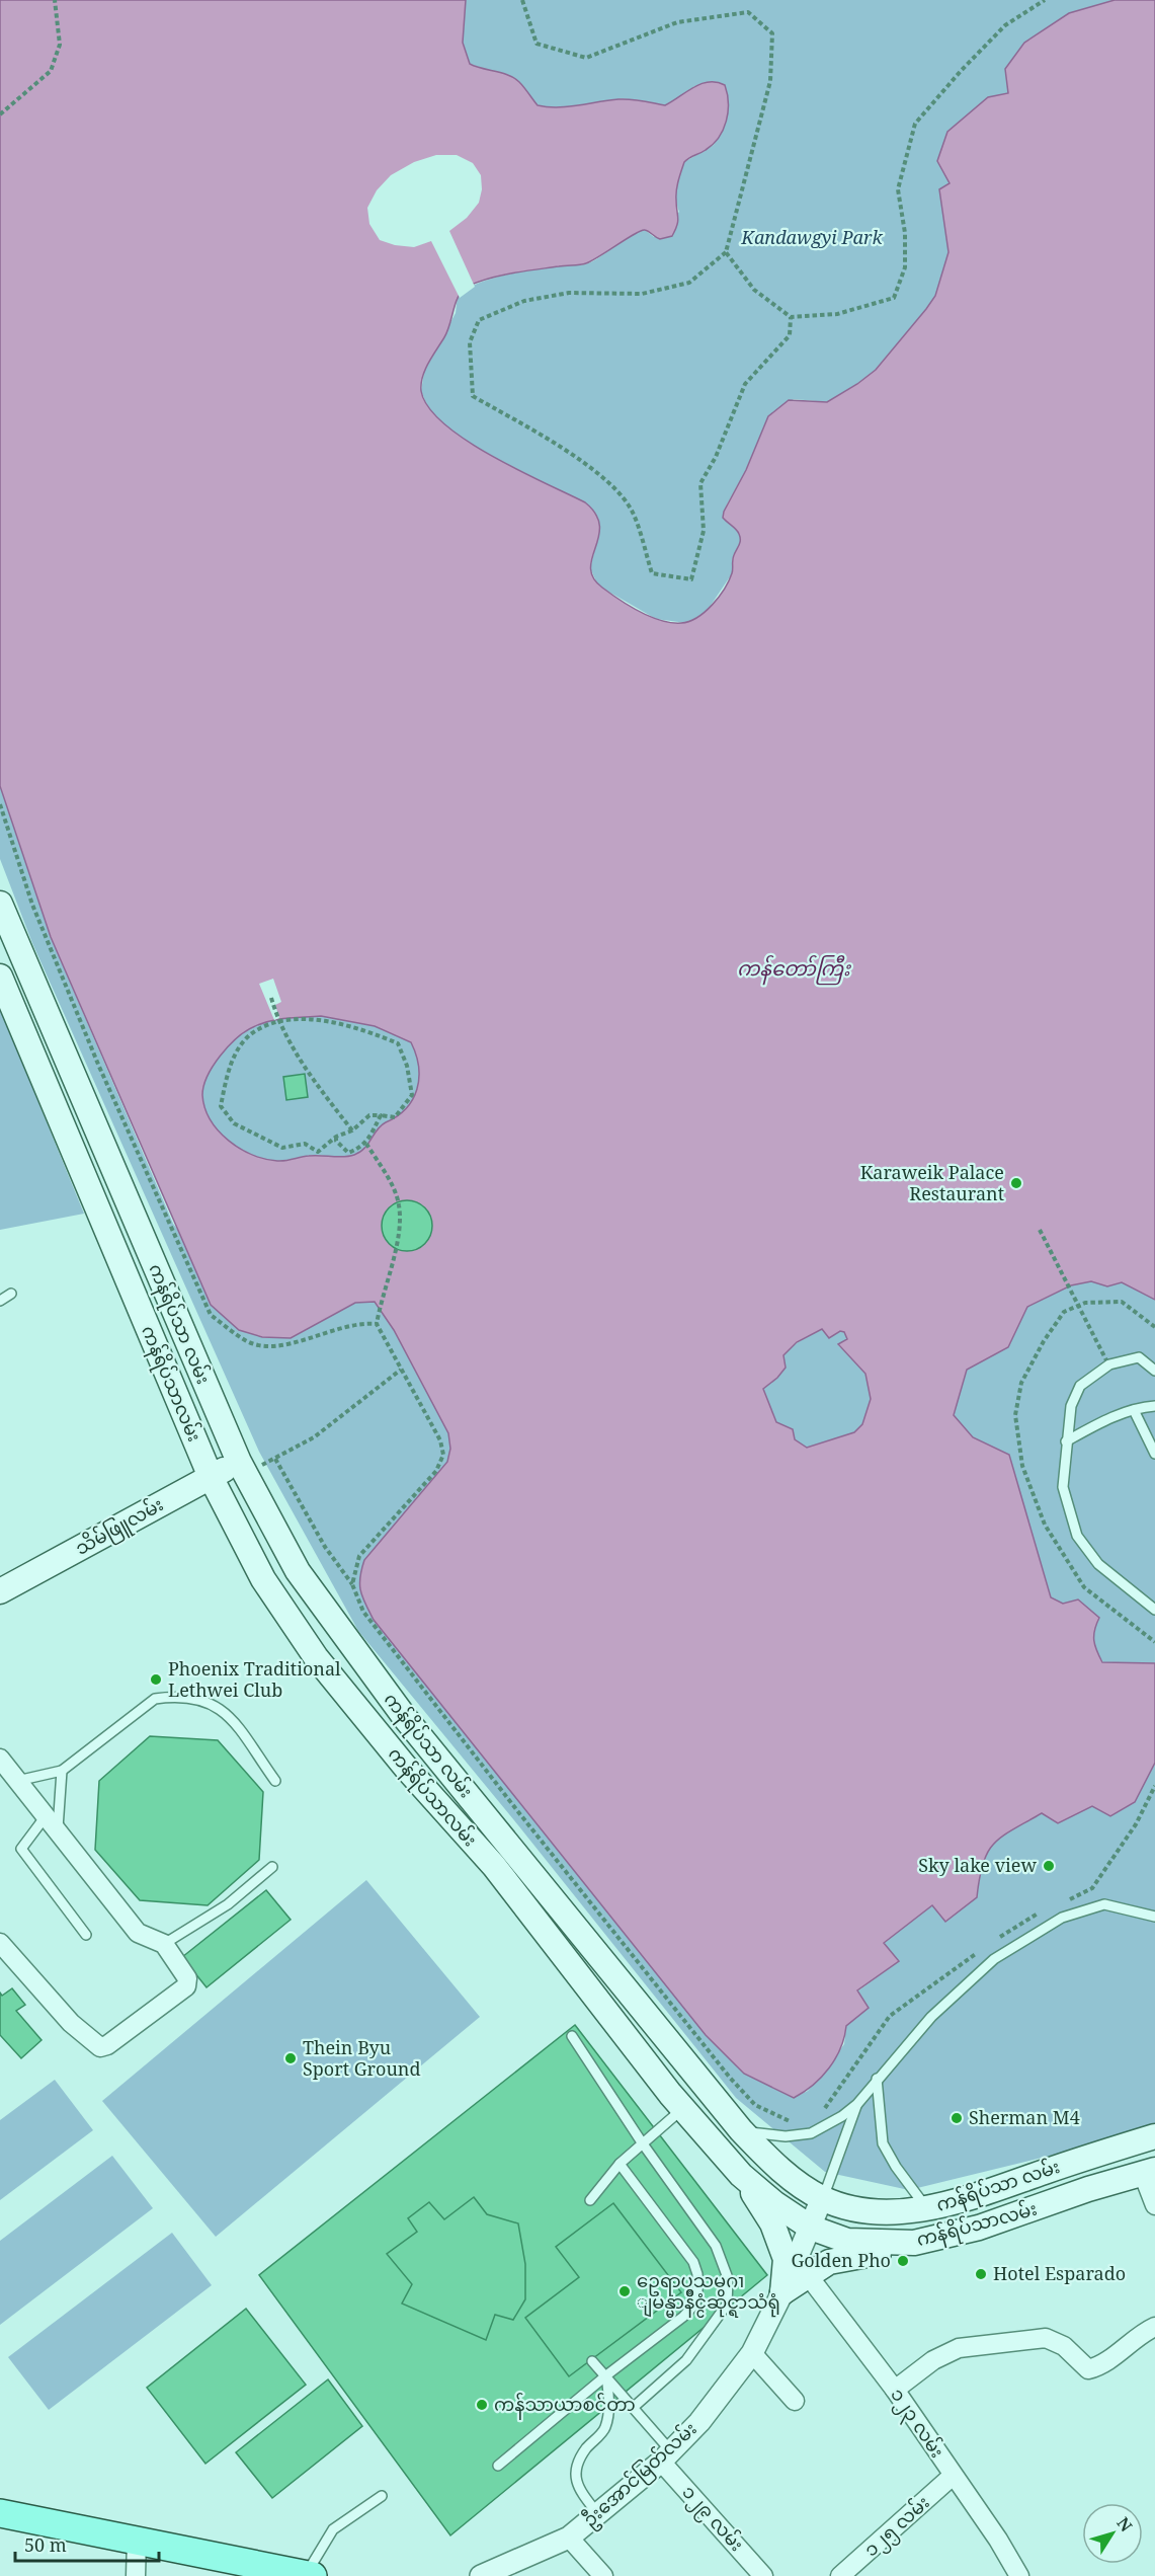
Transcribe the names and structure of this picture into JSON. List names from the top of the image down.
{
  "streets": {
    "main road": ["ကန်ရိပ်သာ လမ်း", "ကန်ရိပ်သာလမ်း", "သိမ်ဖြူလမ်း"],
    "street": [
      "၁၂၃ လမ်း",
      "ဦးအောင်မြတ်လမ်း",
      "၁၂၉ လမ်း",
      "၁၂၅ လမ်း"
    ]
  },
  "crossings": [
    ["ကန်ရိပ်သာ လမ်း", "သိမ်ဖြူလမ်း"],
    ["ကန်ရိပ်သာ လမ်း", "ဦးအောင်မြတ်လမ်း"],
    ["ကန်ရိပ်သာလမ်း", "သိမ်ဖြူလမ်း"],
    ["ကန်ရိပ်သာလမ်း", "ဦးအောင်မြတ်လမ်း"],
    ["၁၂၃ လမ်း", "၁၂၅ လမ်း"],
    ["ဦးအောင်မြတ်လမ်း", "၁၂၉ လမ်း"]
  ],
  "water": ["ကန်တော်ကြီး"],
  "parks": ["Kandawgyi Park"],
  "places": [
    "Karaweik Palace Restaurant",
    "Phoenix Traditional Lethwei Club",
    "Sky lake view",
    "Thein Byu Sport Ground",
    "Sherman M4",
    "Golden Pho",
    "Hotel Esparado",
    "ဥေရာပသမဂၢ ျမန္မာနိဳင္ငံဆိုင္ရာသံရုံ",
    "ကန်သာယာစင်တာ"
  ],
  "scale_bar": "50 m",
  "north": "top right"
}
